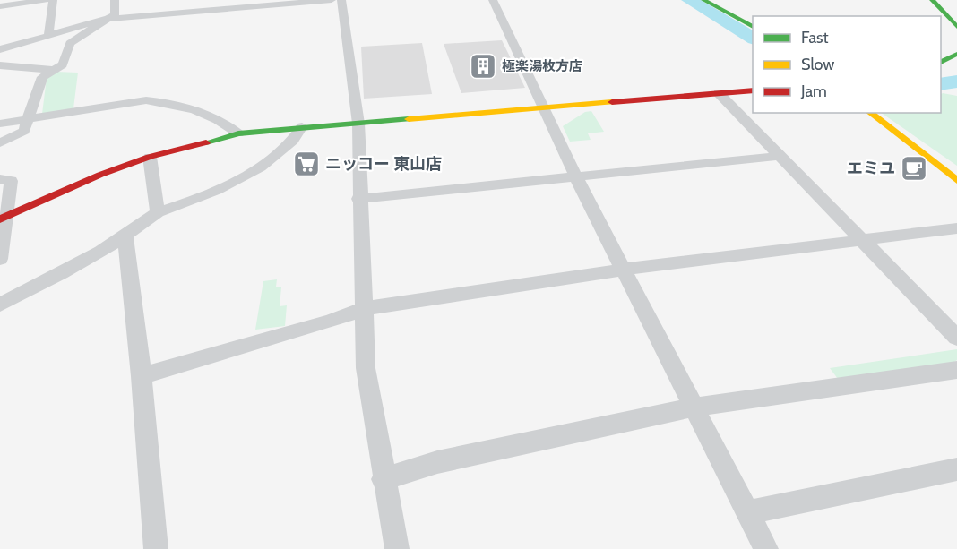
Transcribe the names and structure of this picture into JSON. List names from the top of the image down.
{
  "places": {
    "building": ["極楽湯枚方店"],
    "supermarket": ["ニッコー 東山店"],
    "cafe": ["エミユ"]
  },
  "legend": ["Fast", "Slow", "Jam"]
}
